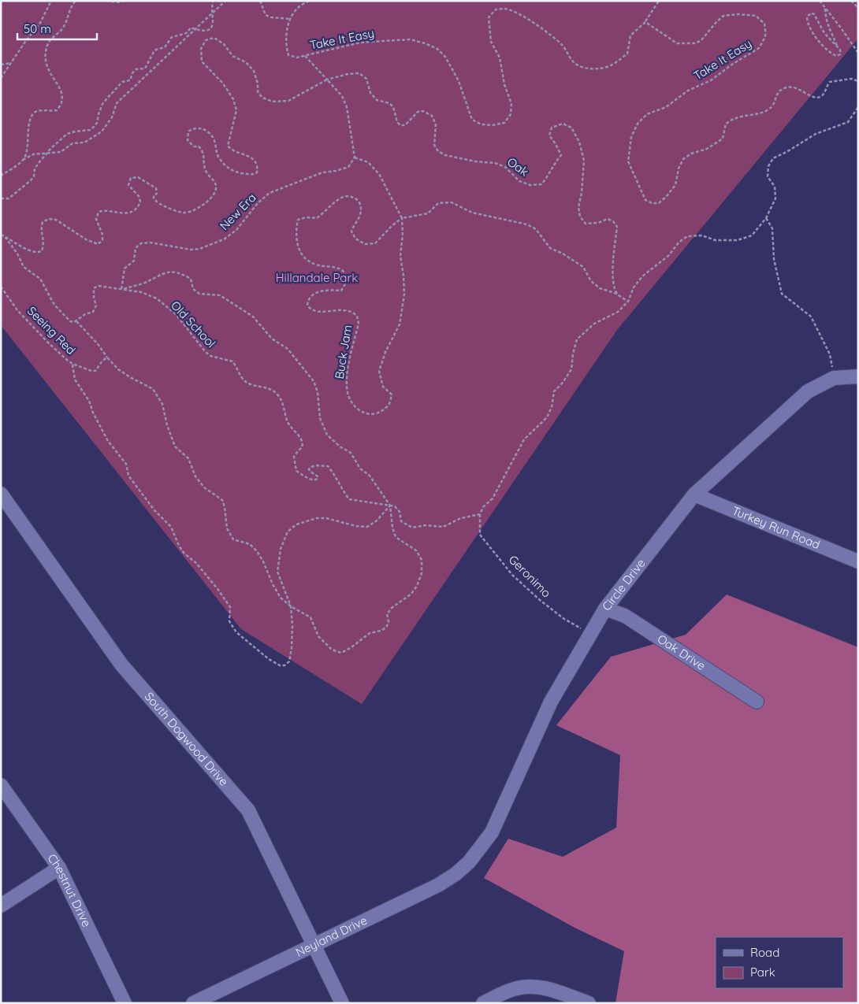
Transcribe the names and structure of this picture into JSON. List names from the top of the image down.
{
  "streets": {
    "street": [
      "Turkey Run Road",
      "Circle Drive",
      "Oak Drive",
      "South Dogwood Drive",
      "Chestnut Drive",
      "Neyland Drive"
    ],
    "path": [
      "Take It Easy",
      "Oak",
      "New Era",
      "Old School",
      "Seeing Red",
      "Buck Jam",
      "Geronimo"
    ]
  },
  "crossings": [
    ["New Era", "Old School"],
    ["Turkey Run Road", "Circle Drive"],
    ["Geronimo", "Circle Drive"],
    ["Circle Drive", "Oak Drive"],
    ["Circle Drive", "Neyland Drive"],
    ["South Dogwood Drive", "Neyland Drive"]
  ],
  "parks": ["Hillandale Park"],
  "legend": ["Road", "Park"],
  "scale_bar": "50 m"
}
